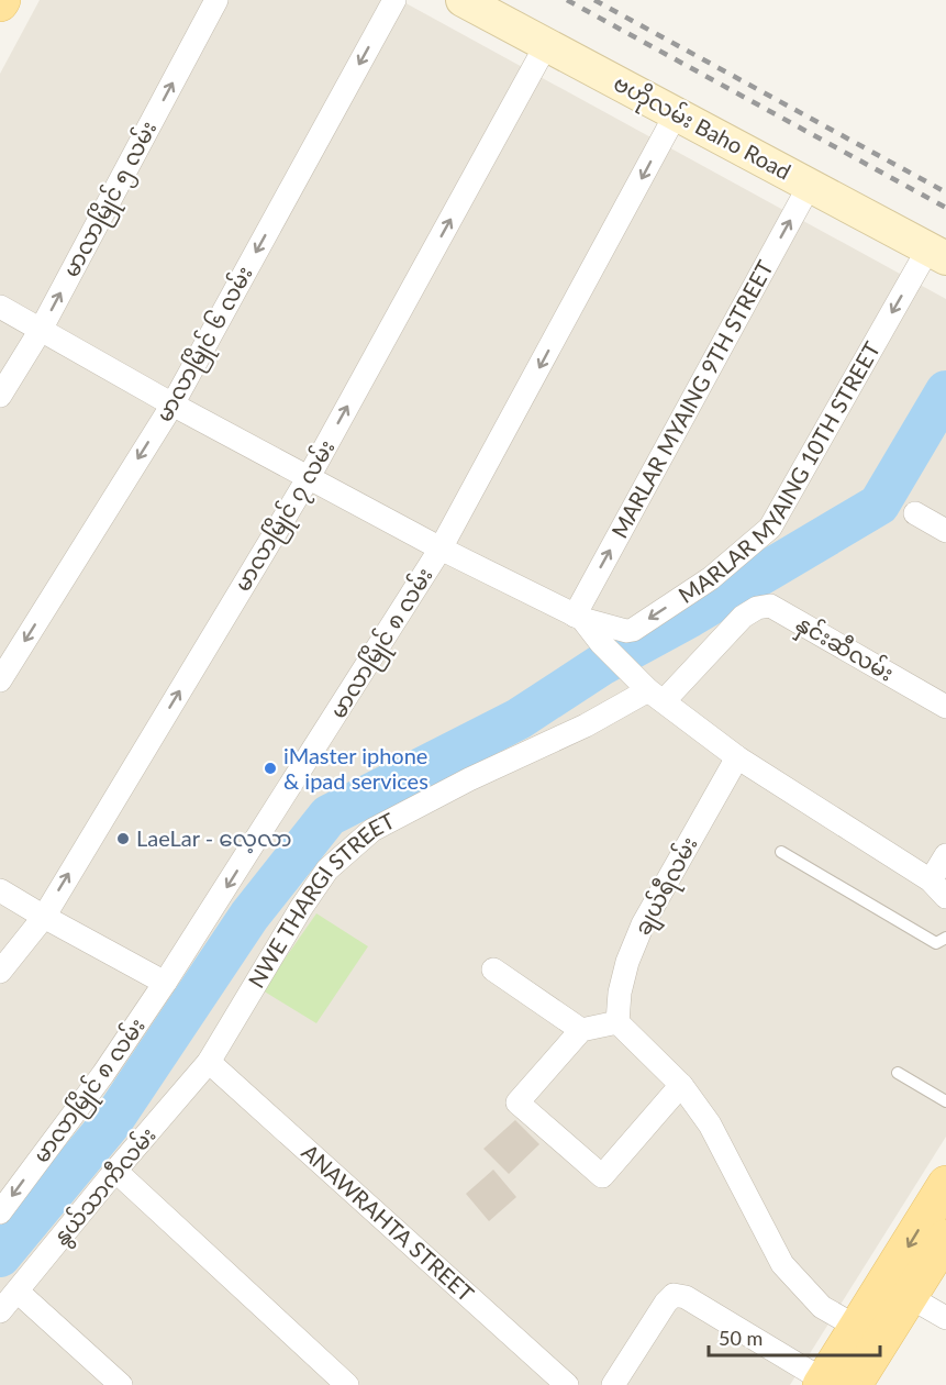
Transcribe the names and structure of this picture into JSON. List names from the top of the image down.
{
  "streets": {
    "main road": ["ဗဟိုလမ်း Baho Road"],
    "street": [
      "မာလာမြိုင် ၅ လမ်း",
      "မာလာမြိုင် ၆ လမ်း",
      "MARLAR MYAING 9TH STREET",
      "MARLAR MYAING 10TH STREET",
      "မာလာမြိုင် ၇ လမ်း",
      "မာလာမြိုင် ၈ လမ်း",
      "နှင်းဆီလမ်း",
      "ချယ်ရီလမ်း",
      "NWE THARGI STREET",
      "နွယ်သာကီလမ်း",
      "ANAWRAHTA STREET"
    ]
  },
  "crossings": [
    ["ဗဟိုလမ်း Baho Road", "MARLAR MYAING 9TH STREET"],
    ["ဗဟိုလမ်း Baho Road", "MARLAR MYAING 10TH STREET"],
    ["ဗဟိုလမ်း Baho Road", "မာလာမြိုင် ၇ လမ်း"],
    ["ဗဟိုလမ်း Baho Road", "မာလာမြိုင် ၈ လမ်း"],
    ["မာလာမြိုင် ၅ လမ်း", "MARLAR MYAING 10TH STREET"],
    ["မာလာမြိုင် ၆ လမ်း", "MARLAR MYAING 10TH STREET"],
    ["MARLAR MYAING 9TH STREET", "MARLAR MYAING 10TH STREET"],
    ["MARLAR MYAING 10TH STREET", "မာလာမြိုင် ၇ လမ်း"],
    ["MARLAR MYAING 10TH STREET", "မာလာမြိုင် ၈ လမ်း"],
    ["နှင်းဆီလမ်း", "NWE THARGI STREET"],
    ["NWE THARGI STREET", "နွယ်သာကီလမ်း"],
    ["NWE THARGI STREET", "ANAWRAHTA STREET"],
    ["နွယ်သာကီလမ်း", "ANAWRAHTA STREET"]
  ],
  "one_way": [
    "မာလာမြိုင် ၅ လမ်း",
    "မာလာမြိုင် ၆ လမ်း",
    "MARLAR MYAING 9TH STREET",
    "MARLAR MYAING 10TH STREET",
    "မာလာမြိုင် ၇ လမ်း",
    "မာလာမြိုင် ၈ လမ်း"
  ],
  "places": ["iMaster iphone & ipad services", "LaeLar - လေ့လာ"],
  "scale_bar": "50 m"
}
